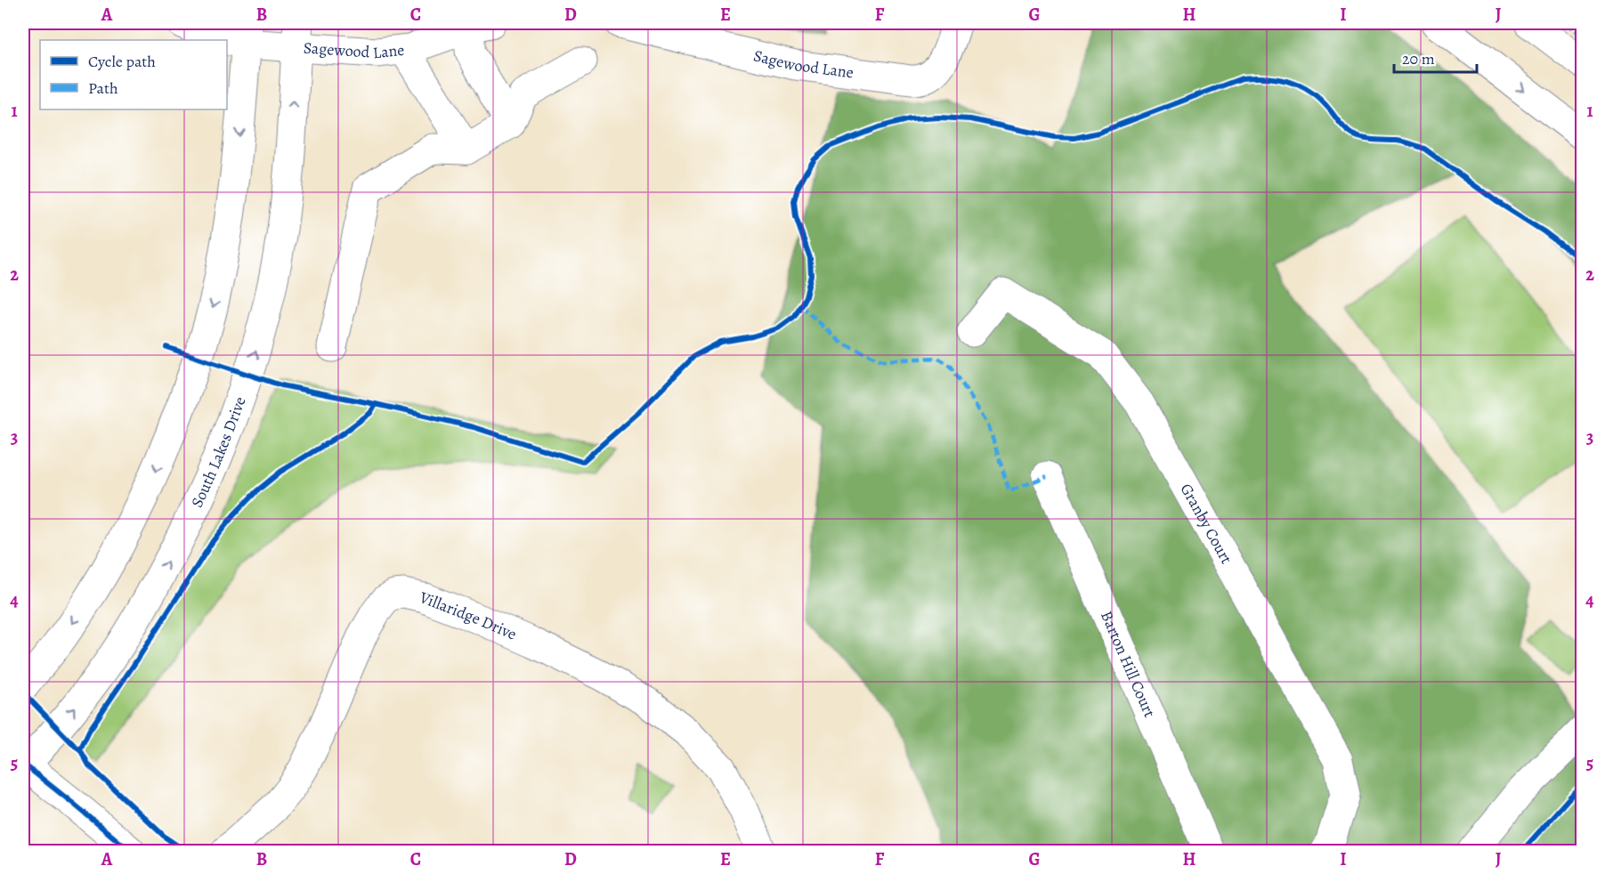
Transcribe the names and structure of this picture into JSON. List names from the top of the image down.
{
  "streets": {
    "street": [
      "Sagewood Lane",
      "South Lakes Drive",
      "Granby Court",
      "Villaridge Drive",
      "Barton Hill Court"
    ]
  },
  "crossings": [
    ["Sagewood Lane", "South Lakes Drive"]
  ],
  "legend": ["Cycle path", "Path"],
  "scale_bar": "20 m",
  "grid": {
    "columns": [
      "A",
      "B",
      "C",
      "D",
      "E",
      "F",
      "G",
      "H",
      "I",
      "J"
    ],
    "rows": [
      "1",
      "2",
      "3",
      "4",
      "5"
    ]
  }
}
